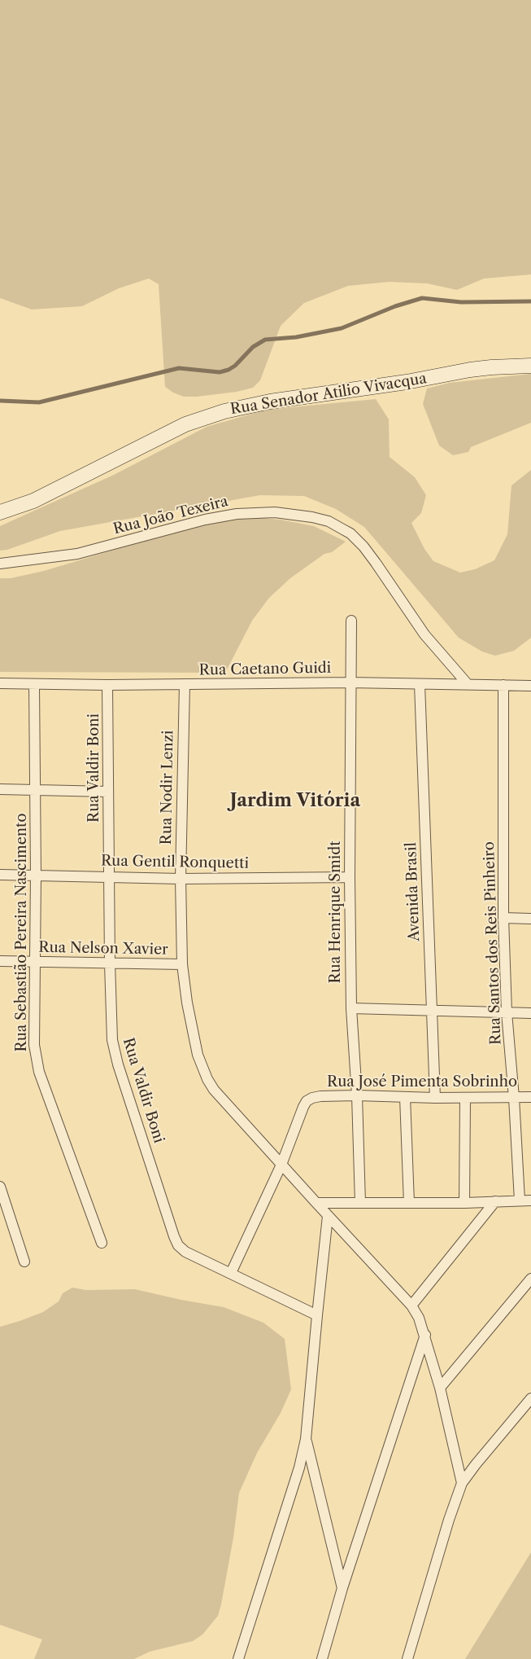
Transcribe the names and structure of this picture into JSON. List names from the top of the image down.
{
  "streets": {
    "street": [
      "Rua Senador Atilio Vivacqua",
      "Rua João Texeira",
      "Rua Caetano Guidi",
      "Rua Valdir Boni",
      "Rua Nodir Lenzi",
      "Rua Gentil Ronquetti",
      "Avenida Brasil",
      "Rua Henrique Smidt",
      "Rua Sebastião Pereira Nascimento",
      "Rua Santos dos Reis Pinheiro",
      "Rua Nelson Xavier",
      "Rua José Pimenta Sobrinho"
    ]
  },
  "crossings": [
    ["Rua João Texeira", "Rua Caetano Guidi"],
    ["Rua Caetano Guidi", "Rua Valdir Boni"],
    ["Rua Caetano Guidi", "Rua Nodir Lenzi"],
    ["Rua Caetano Guidi", "Avenida Brasil"],
    ["Rua Caetano Guidi", "Rua Henrique Smidt"],
    ["Rua Caetano Guidi", "Rua Sebastião Pereira Nascimento"],
    ["Rua Caetano Guidi", "Rua Santos dos Reis Pinheiro"],
    ["Rua Valdir Boni", "Rua Gentil Ronquetti"],
    ["Rua Valdir Boni", "Rua Nelson Xavier"],
    ["Rua Valdir Boni", "Rua José Pimenta Sobrinho"],
    ["Rua Nodir Lenzi", "Rua Gentil Ronquetti"],
    ["Rua Nodir Lenzi", "Rua Nelson Xavier"],
    ["Rua Nodir Lenzi", "Rua José Pimenta Sobrinho"],
    ["Rua Gentil Ronquetti", "Rua Henrique Smidt"],
    ["Rua Gentil Ronquetti", "Rua Sebastião Pereira Nascimento"],
    ["Avenida Brasil", "Rua José Pimenta Sobrinho"],
    ["Rua Henrique Smidt", "Rua José Pimenta Sobrinho"],
    ["Rua Sebastião Pereira Nascimento", "Rua Nelson Xavier"],
    ["Rua Santos dos Reis Pinheiro", "Rua José Pimenta Sobrinho"]
  ],
  "districts": ["Jardim Vitória"]
}
